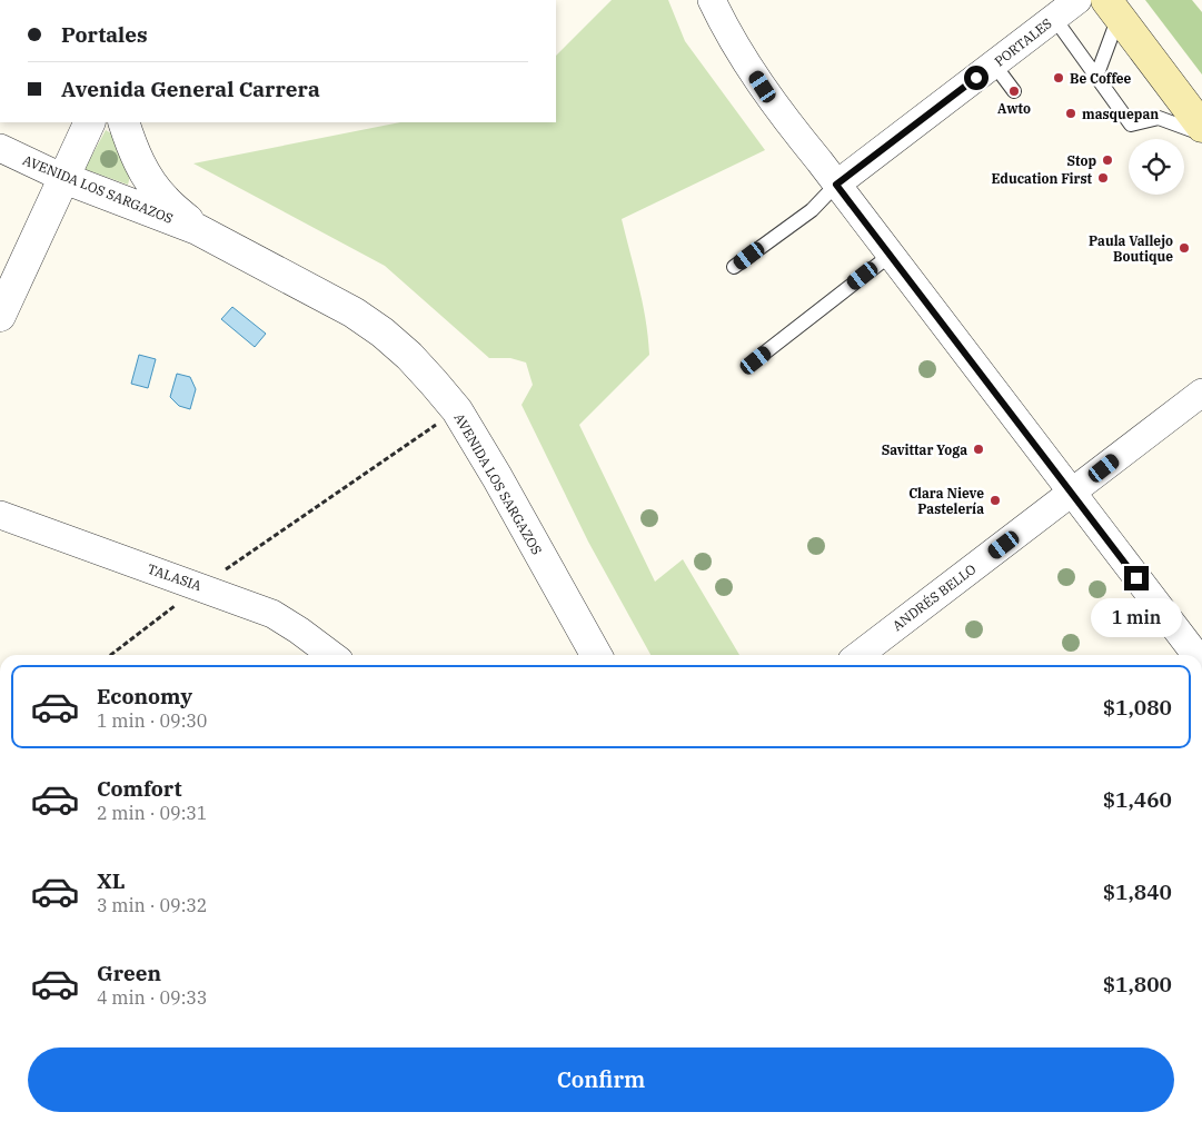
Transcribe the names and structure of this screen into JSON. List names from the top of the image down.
{
  "streets": {
    "street": [
      "PORTALES",
      "AVENIDA LOS SARGAZOS",
      "TALASIA",
      "ANDRÉS BELLO"
    ]
  },
  "places": [
    "Be Coffee",
    "Awto",
    "masquepan",
    "Stop",
    "Education First",
    "Paula Vallejo Boutique",
    "Savittar Yoga",
    "Clara Nieve Pastelería"
  ],
  "page": {
    "banner": ["Portales", "Avenida General Carrera"],
    "bubble": "1 min",
    "list": [
      {
        "name": "Economy",
        "note": "1 min · 09:30",
        "value": "$1,080"
      },
      {
        "name": "Comfort",
        "note": "2 min · 09:31",
        "value": "$1,460"
      },
      {
        "name": "XL",
        "note": "3 min · 09:32",
        "value": "$1,840"
      },
      {
        "name": "Green",
        "note": "4 min · 09:33",
        "value": "$1,800"
      }
    ],
    "buttons": "Confirm"
  }
}
